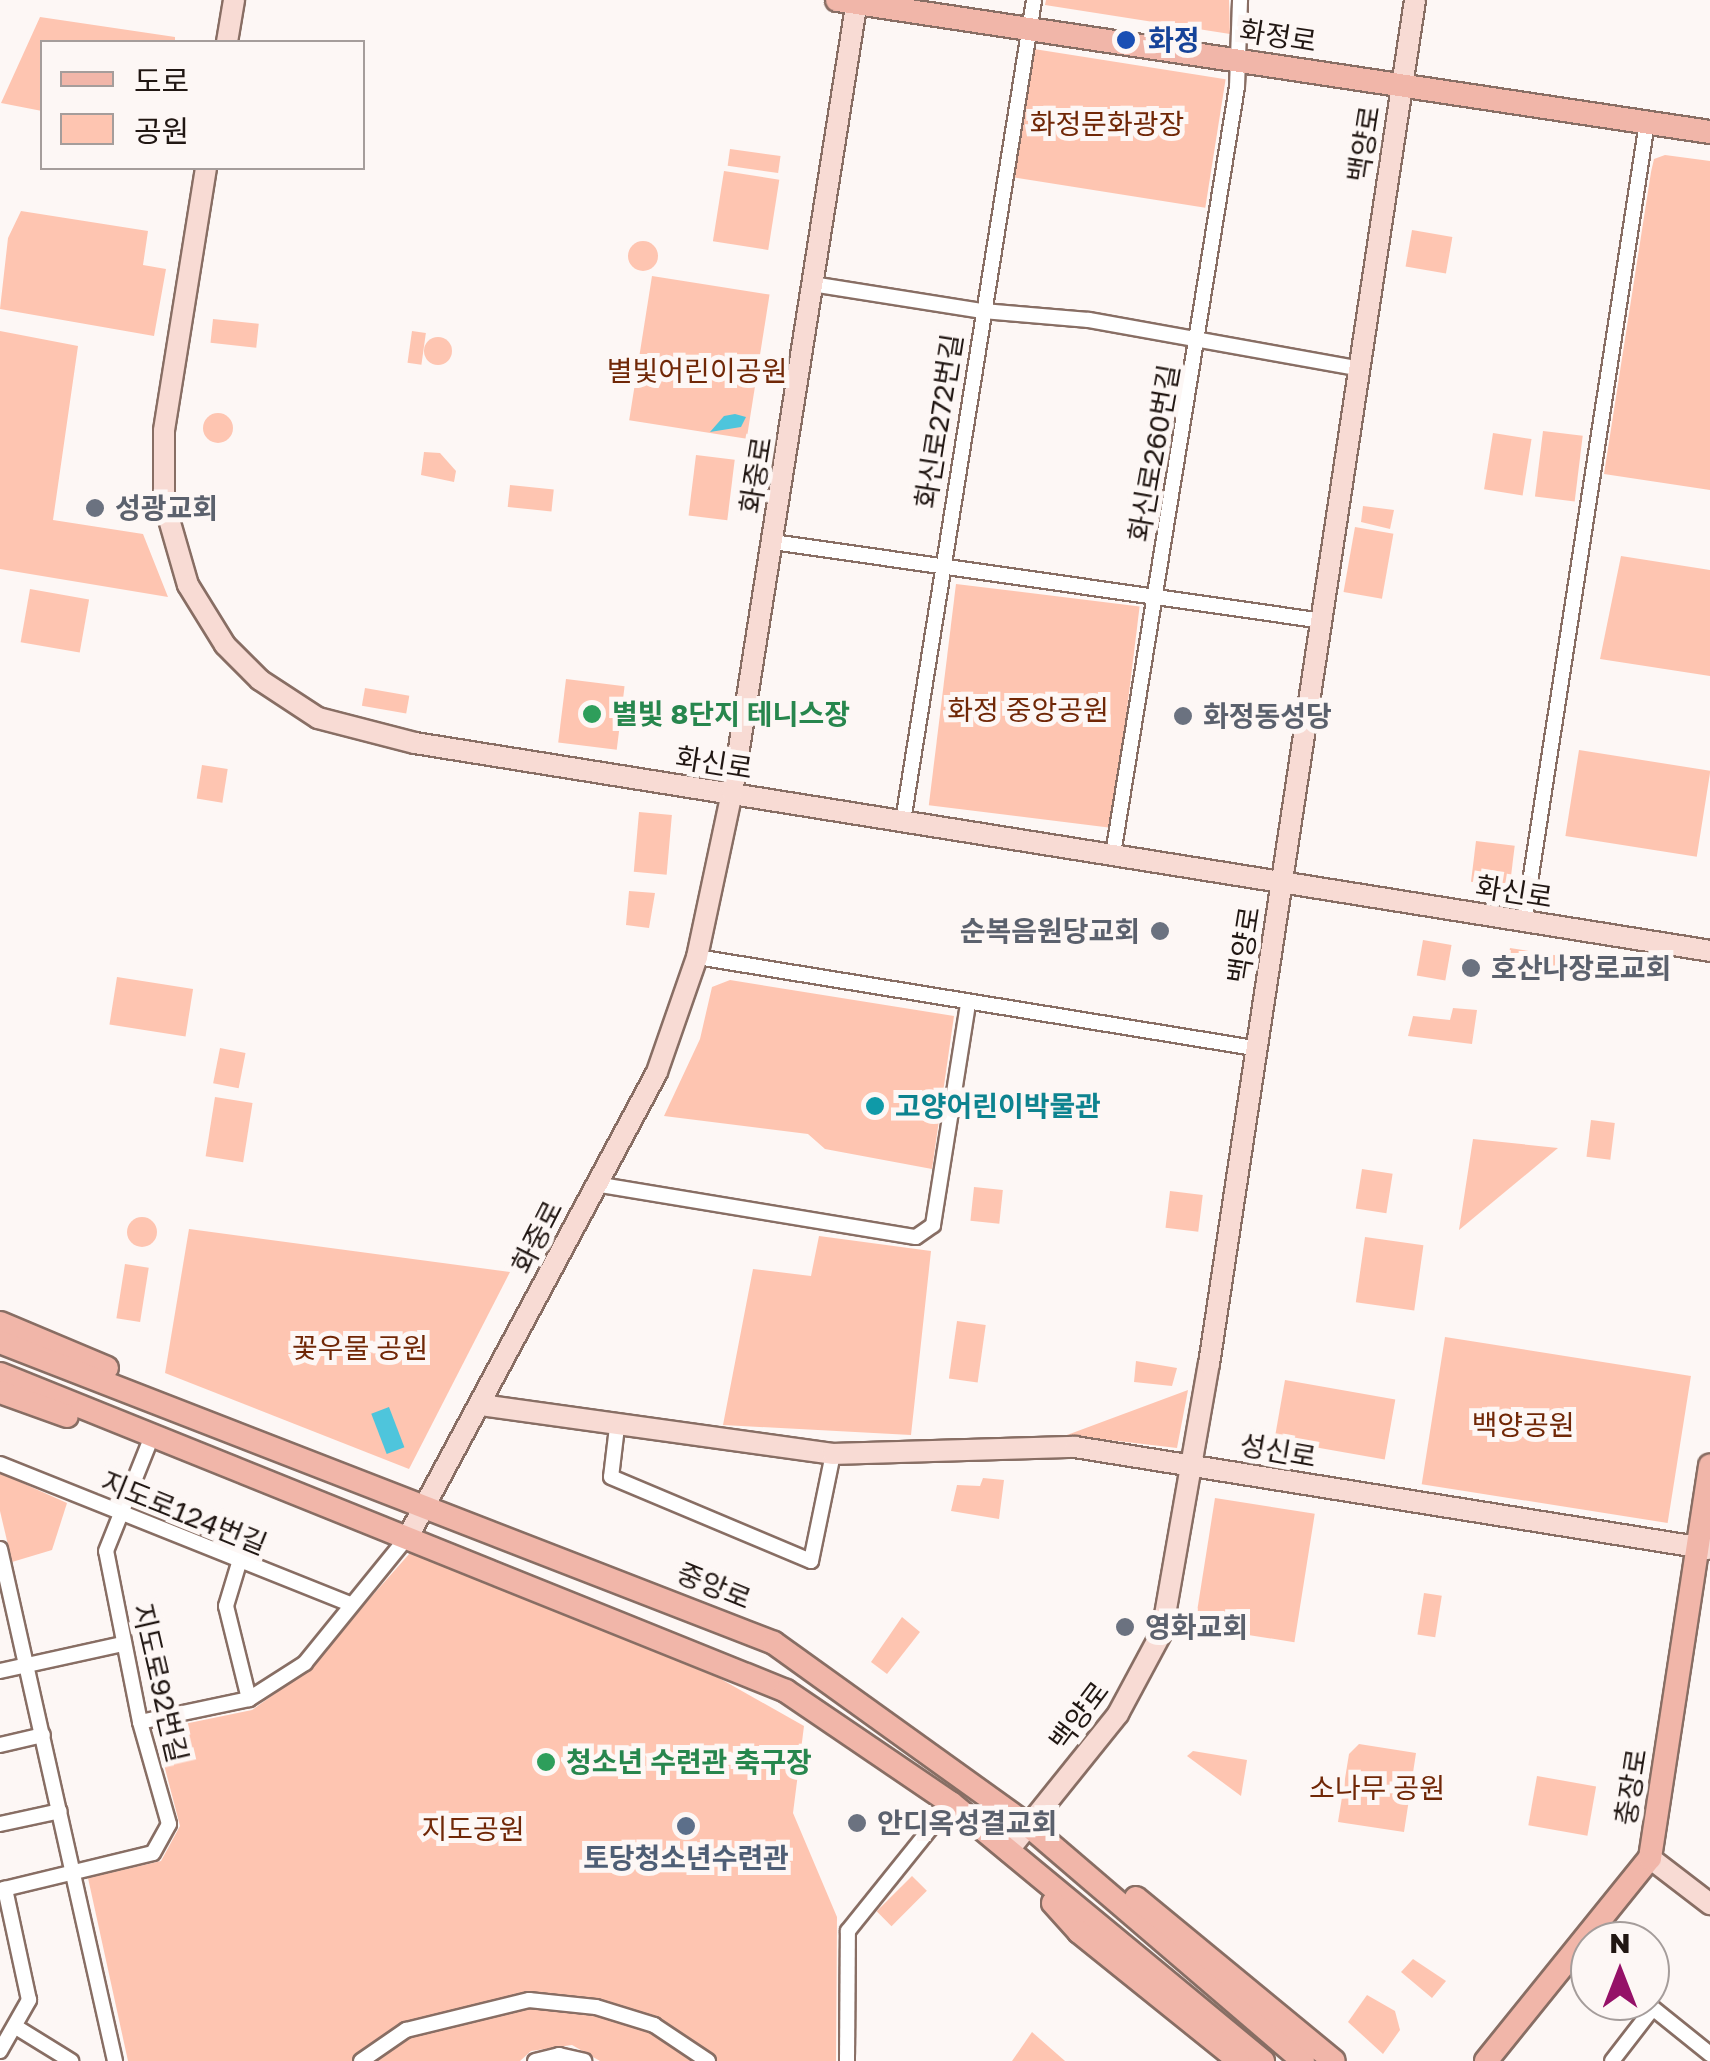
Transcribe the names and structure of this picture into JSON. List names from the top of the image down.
{
  "streets": {
    "main road": [
      "화정로",
      "백양로",
      "화중로",
      "화신로",
      "성신로",
      "중앙로",
      "충장로"
    ],
    "street": [
      "화신로272번길",
      "화신로260번길",
      "지도로124번길",
      "지도로92번길"
    ]
  },
  "crossings": [
    ["화정로", "백양로"],
    ["화정로", "화신로272번길"],
    ["화정로", "화신로260번길"],
    ["화정로", "화중로"],
    ["백양로", "화신로"],
    ["백양로", "성신로"],
    ["백양로", "중앙로"],
    ["화신로272번길", "화신로"],
    ["화신로260번길", "화신로"],
    ["화중로", "화신로"],
    ["화중로", "성신로"],
    ["화중로", "중앙로"],
    ["성신로", "충장로"],
    ["지도로124번길", "지도로92번길"]
  ],
  "parks": [
    "화정문화광장",
    "별빛어린이공원",
    "화정 중앙공원",
    "꽃우물 공원",
    "백양공원",
    "소나무 공원",
    "지도공원"
  ],
  "places": [
    "화정",
    "성광교회",
    "별빛 8단지 테니스장",
    "화정동성당",
    "순복음원당교회",
    "호산나장로교회",
    "고양어린이박물관",
    "영화교회",
    "청소년 수련관 축구장",
    "안디옥성결교회",
    "토당청소년수련관"
  ],
  "legend": ["도로", "공원"],
  "north": "top"
}
